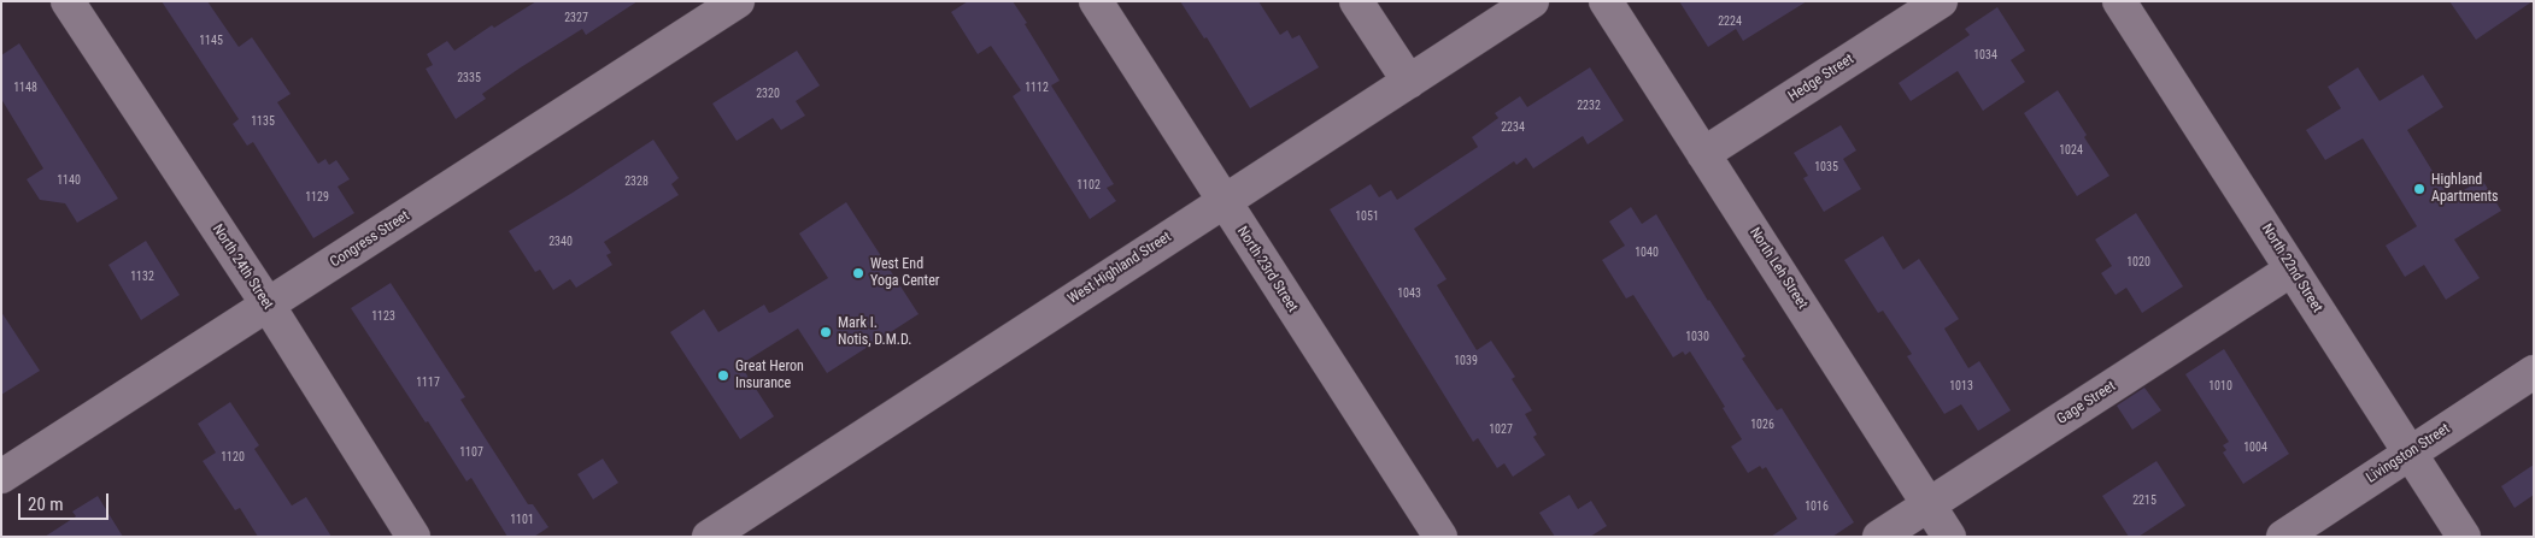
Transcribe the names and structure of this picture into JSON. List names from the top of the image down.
{
  "streets": {
    "street": [
      "Hedge Street",
      "Congress Street",
      "North 24th Street",
      "West Highland Street",
      "North Leh Street",
      "North 22nd Street",
      "North 23rd Street",
      "Gage Street",
      "Livingston Street"
    ]
  },
  "crossings": [
    ["Hedge Street", "North Leh Street"],
    ["Congress Street", "North 24th Street"],
    ["West Highland Street", "North 23rd Street"],
    ["North Leh Street", "Gage Street"],
    ["North 22nd Street", "Gage Street"],
    ["North 22nd Street", "Livingston Street"]
  ],
  "places": [
    "Highland Apartments",
    "West End Yoga Center",
    "Mark I. Notis, D.M.D.",
    "Great Heron Insurance"
  ],
  "house_numbers": [
    "2327",
    "2224",
    "1145",
    "1034",
    "2335",
    "1148",
    "1112",
    "2320",
    "2232",
    "1135",
    "2234",
    "1024",
    "1035",
    "1140",
    "2328",
    "1102",
    "1129",
    "1051",
    "2340",
    "1040",
    "1020",
    "1132",
    "1043",
    "1123",
    "1030",
    "1039",
    "1117",
    "1013",
    "1010",
    "1026",
    "1027",
    "1004",
    "1107",
    "1120",
    "2215",
    "1016",
    "1101"
  ],
  "scale_bar": "20 m"
}
